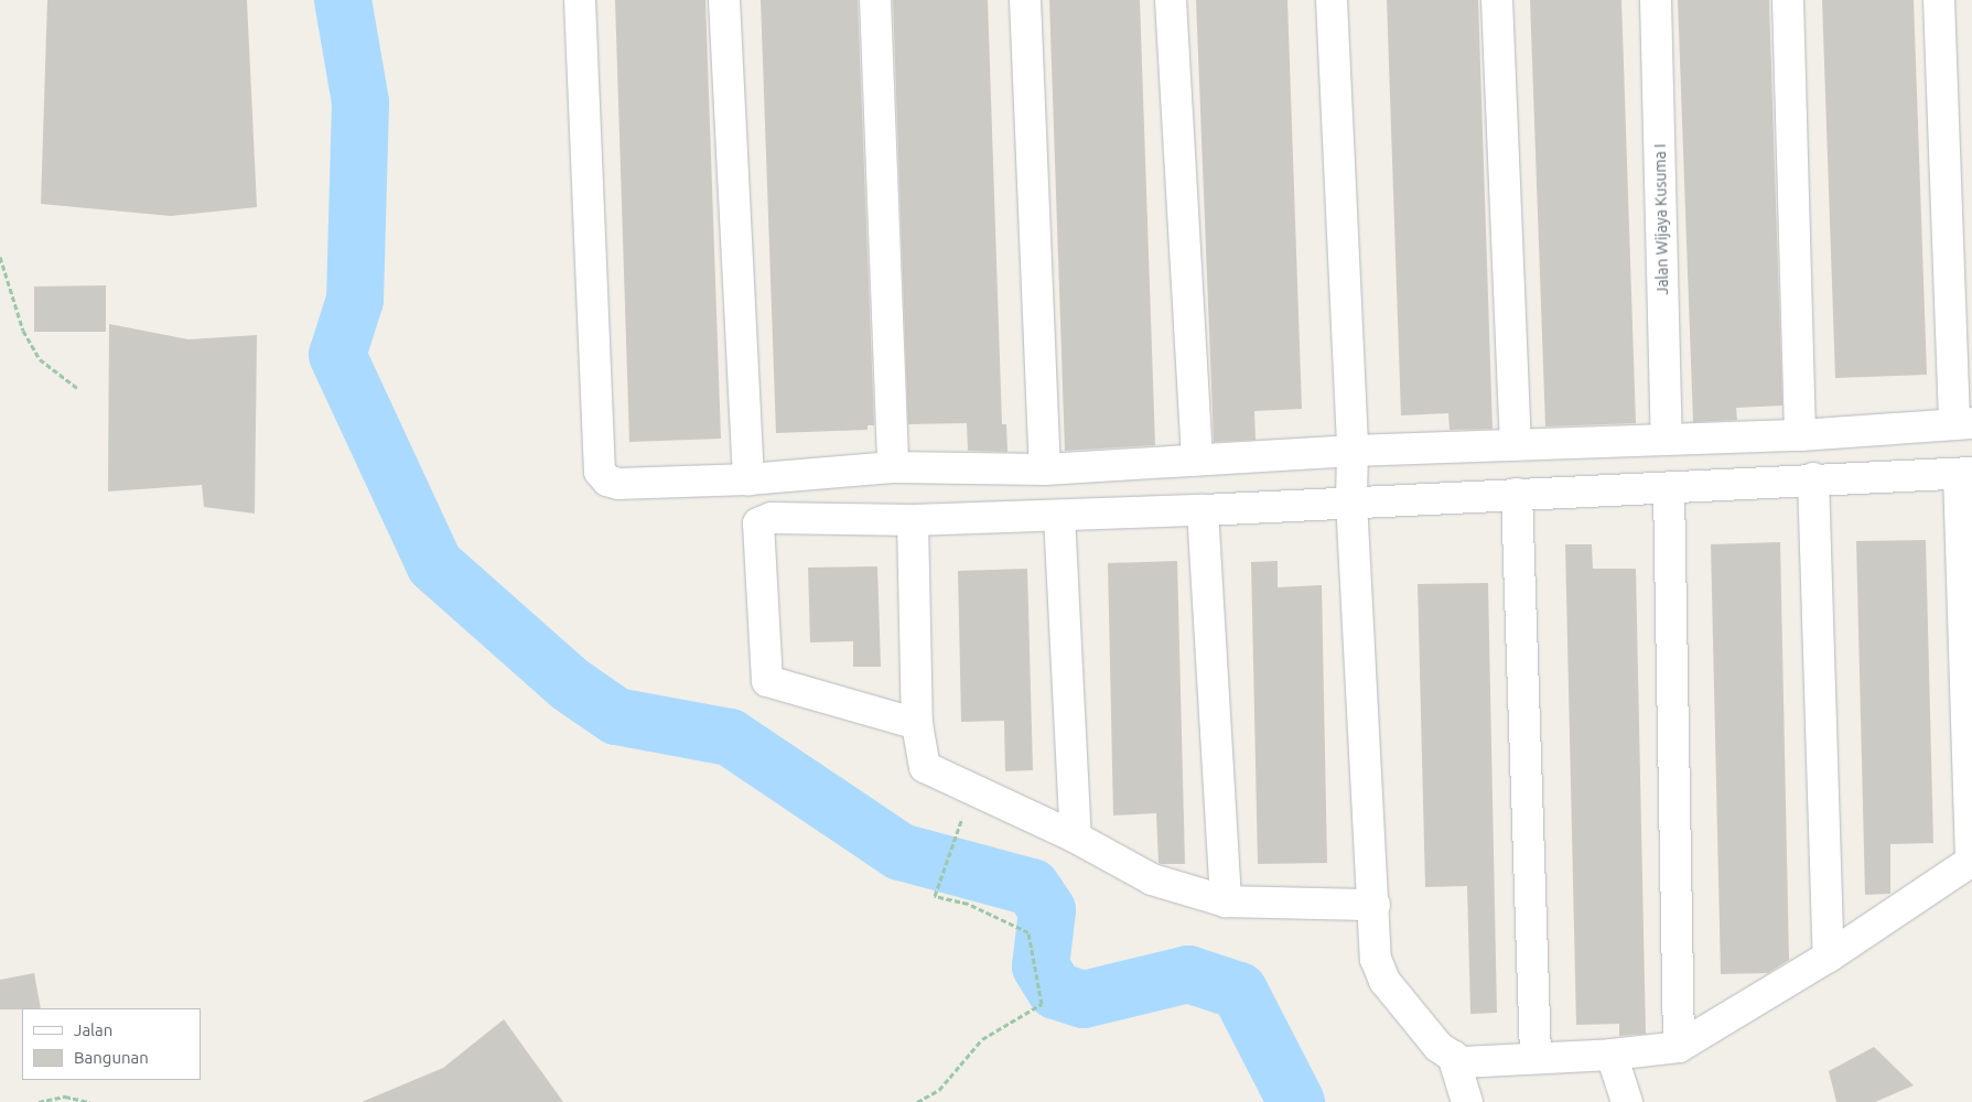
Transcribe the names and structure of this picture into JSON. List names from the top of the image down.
{
  "streets": {
    "street": ["Jalan Wijaya Kusuma I"]
  },
  "legend": ["Jalan", "Bangunan"]
}
